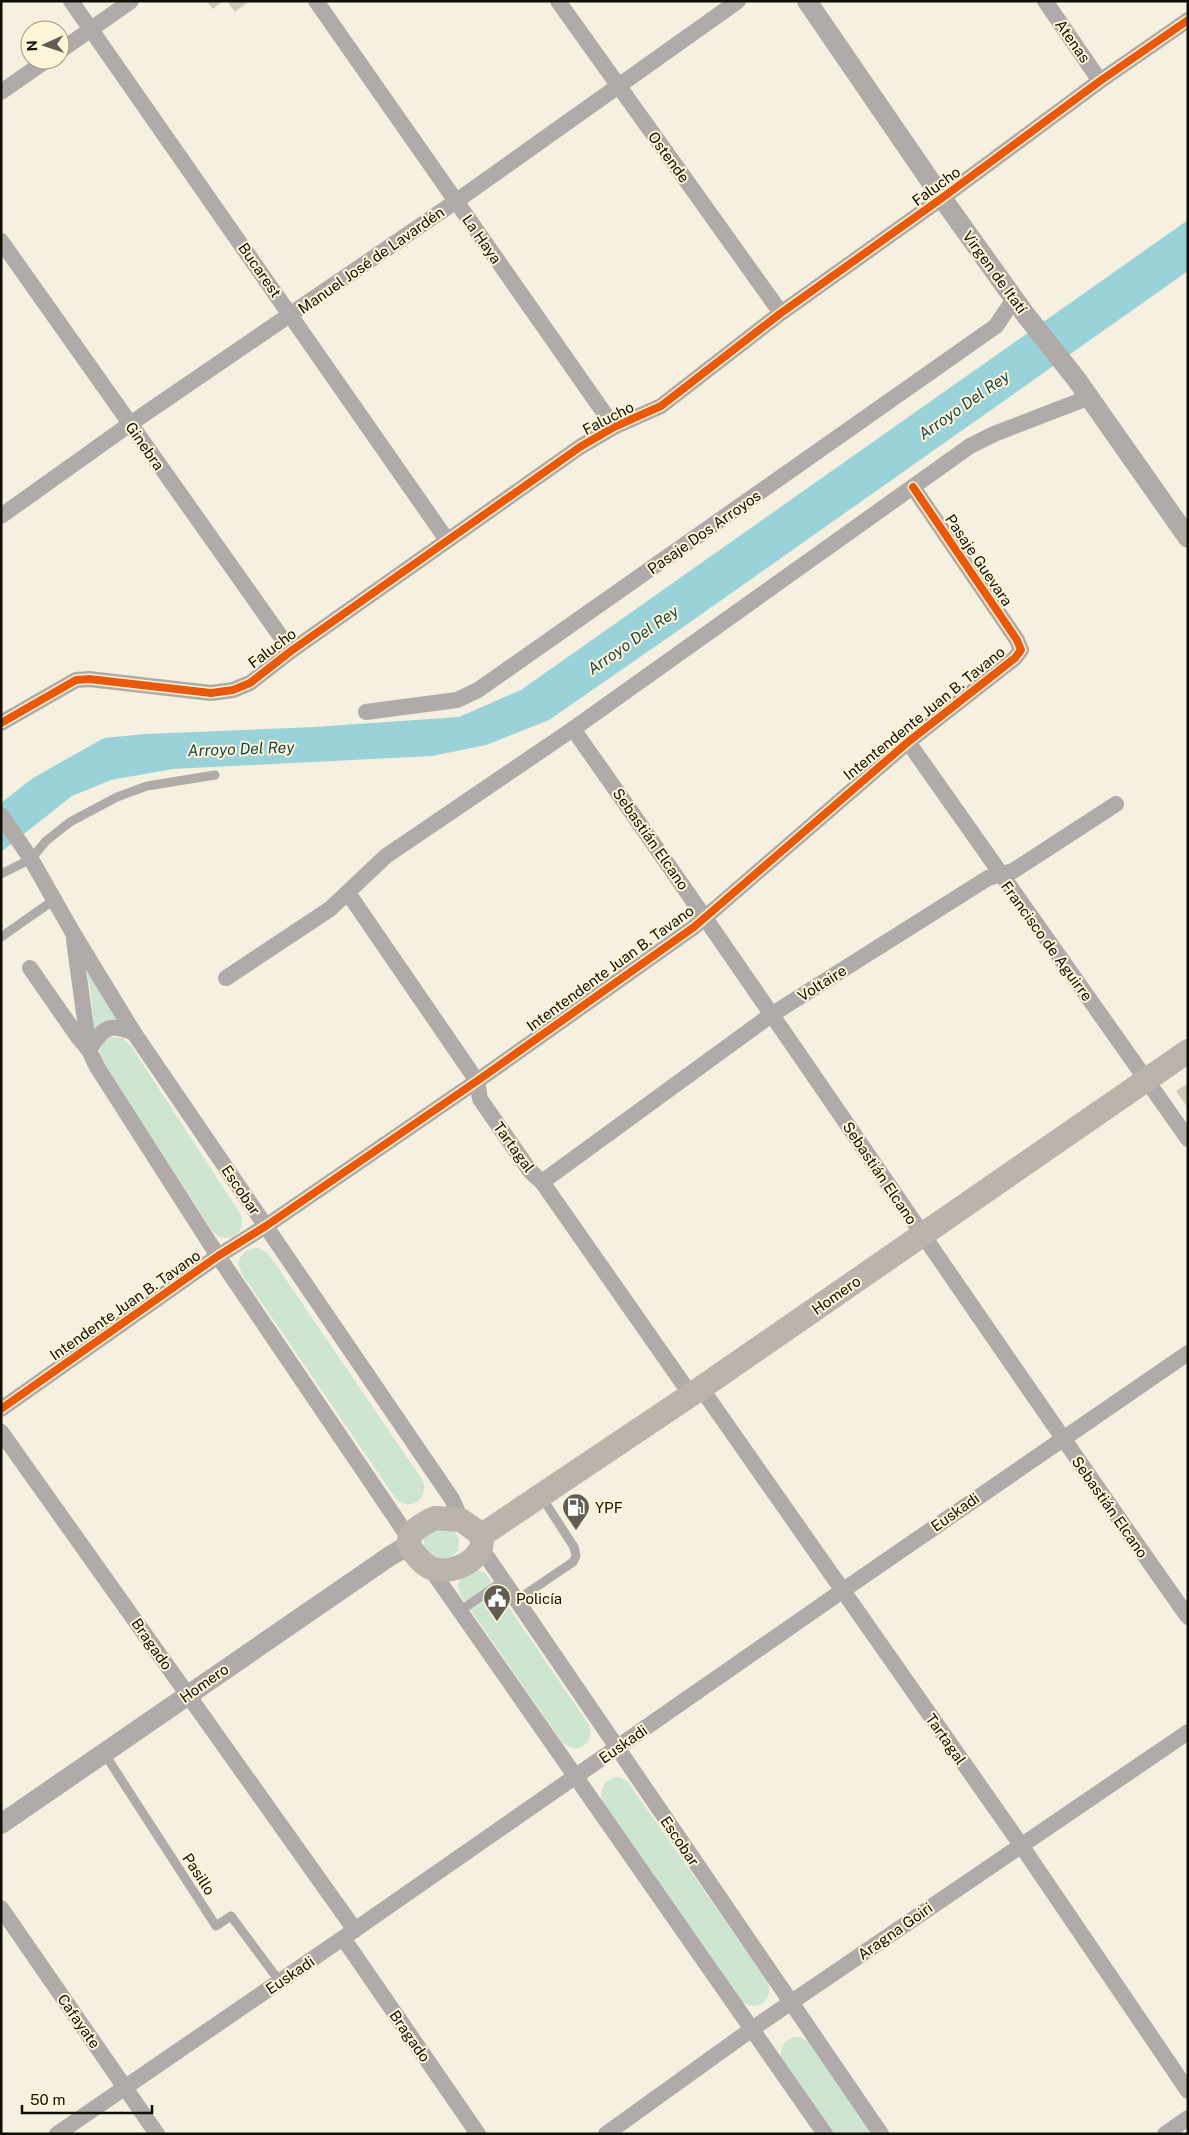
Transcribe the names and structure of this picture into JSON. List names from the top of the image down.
{
  "streets": {
    "main road": ["Homero"],
    "street": [
      "Atenas",
      "Ostende",
      "Falucho",
      "La Haya",
      "Manuel José de Lavardén",
      "Bucarest",
      "Virgen de Itatí",
      "Ginebra",
      "Pasaje Dos Arroyos",
      "Pasaje Guevara",
      "Intentendente Juan B. Tavano",
      "Sebastián Elcano",
      "Francisco de Aguirre",
      "Voltaire",
      "Tartagal",
      "Escobar",
      "Intendente Juan B. Tavano",
      "Euskadi",
      "Bragado",
      "Aragna Goiri",
      "Cafayate"
    ],
    "lane": ["Pasillo"]
  },
  "crossings": [
    ["Atenas", "Falucho"],
    ["Ostende", "Falucho"],
    ["Ostende", "Manuel José de Lavardén"],
    ["Falucho", "La Haya"],
    ["Falucho", "Bucarest"],
    ["Falucho", "Virgen de Itatí"],
    ["Falucho", "Ginebra"],
    ["La Haya", "Manuel José de Lavardén"],
    ["Manuel José de Lavardén", "Bucarest"],
    ["Manuel José de Lavardén", "Ginebra"],
    ["Virgen de Itatí", "Pasaje Dos Arroyos"],
    ["Pasaje Guevara", "Intentendente Juan B. Tavano"],
    ["Intentendente Juan B. Tavano", "Sebastián Elcano"],
    ["Intentendente Juan B. Tavano", "Francisco de Aguirre"],
    ["Intentendente Juan B. Tavano", "Tartagal"],
    ["Intentendente Juan B. Tavano", "Escobar"],
    ["Intentendente Juan B. Tavano", "Intendente Juan B. Tavano"],
    ["Sebastián Elcano", "Voltaire"],
    ["Sebastián Elcano", "Homero"],
    ["Sebastián Elcano", "Euskadi"],
    ["Francisco de Aguirre", "Voltaire"],
    ["Francisco de Aguirre", "Homero"],
    ["Voltaire", "Tartagal"],
    ["Tartagal", "Homero"],
    ["Tartagal", "Euskadi"],
    ["Tartagal", "Aragna Goiri"],
    ["Escobar", "Homero"],
    ["Escobar", "Intendente Juan B. Tavano"],
    ["Escobar", "Euskadi"],
    ["Escobar", "Aragna Goiri"],
    ["Homero", "Bragado"],
    ["Homero", "Pasillo"],
    ["Euskadi", "Bragado"],
    ["Euskadi", "Pasillo"],
    ["Euskadi", "Cafayate"]
  ],
  "water": ["Arroyo Del Rey"],
  "places": {
    "fuel station": ["YPF"],
    "public building": ["Policía"]
  },
  "scale_bar": "50 m",
  "north": "left"
}
